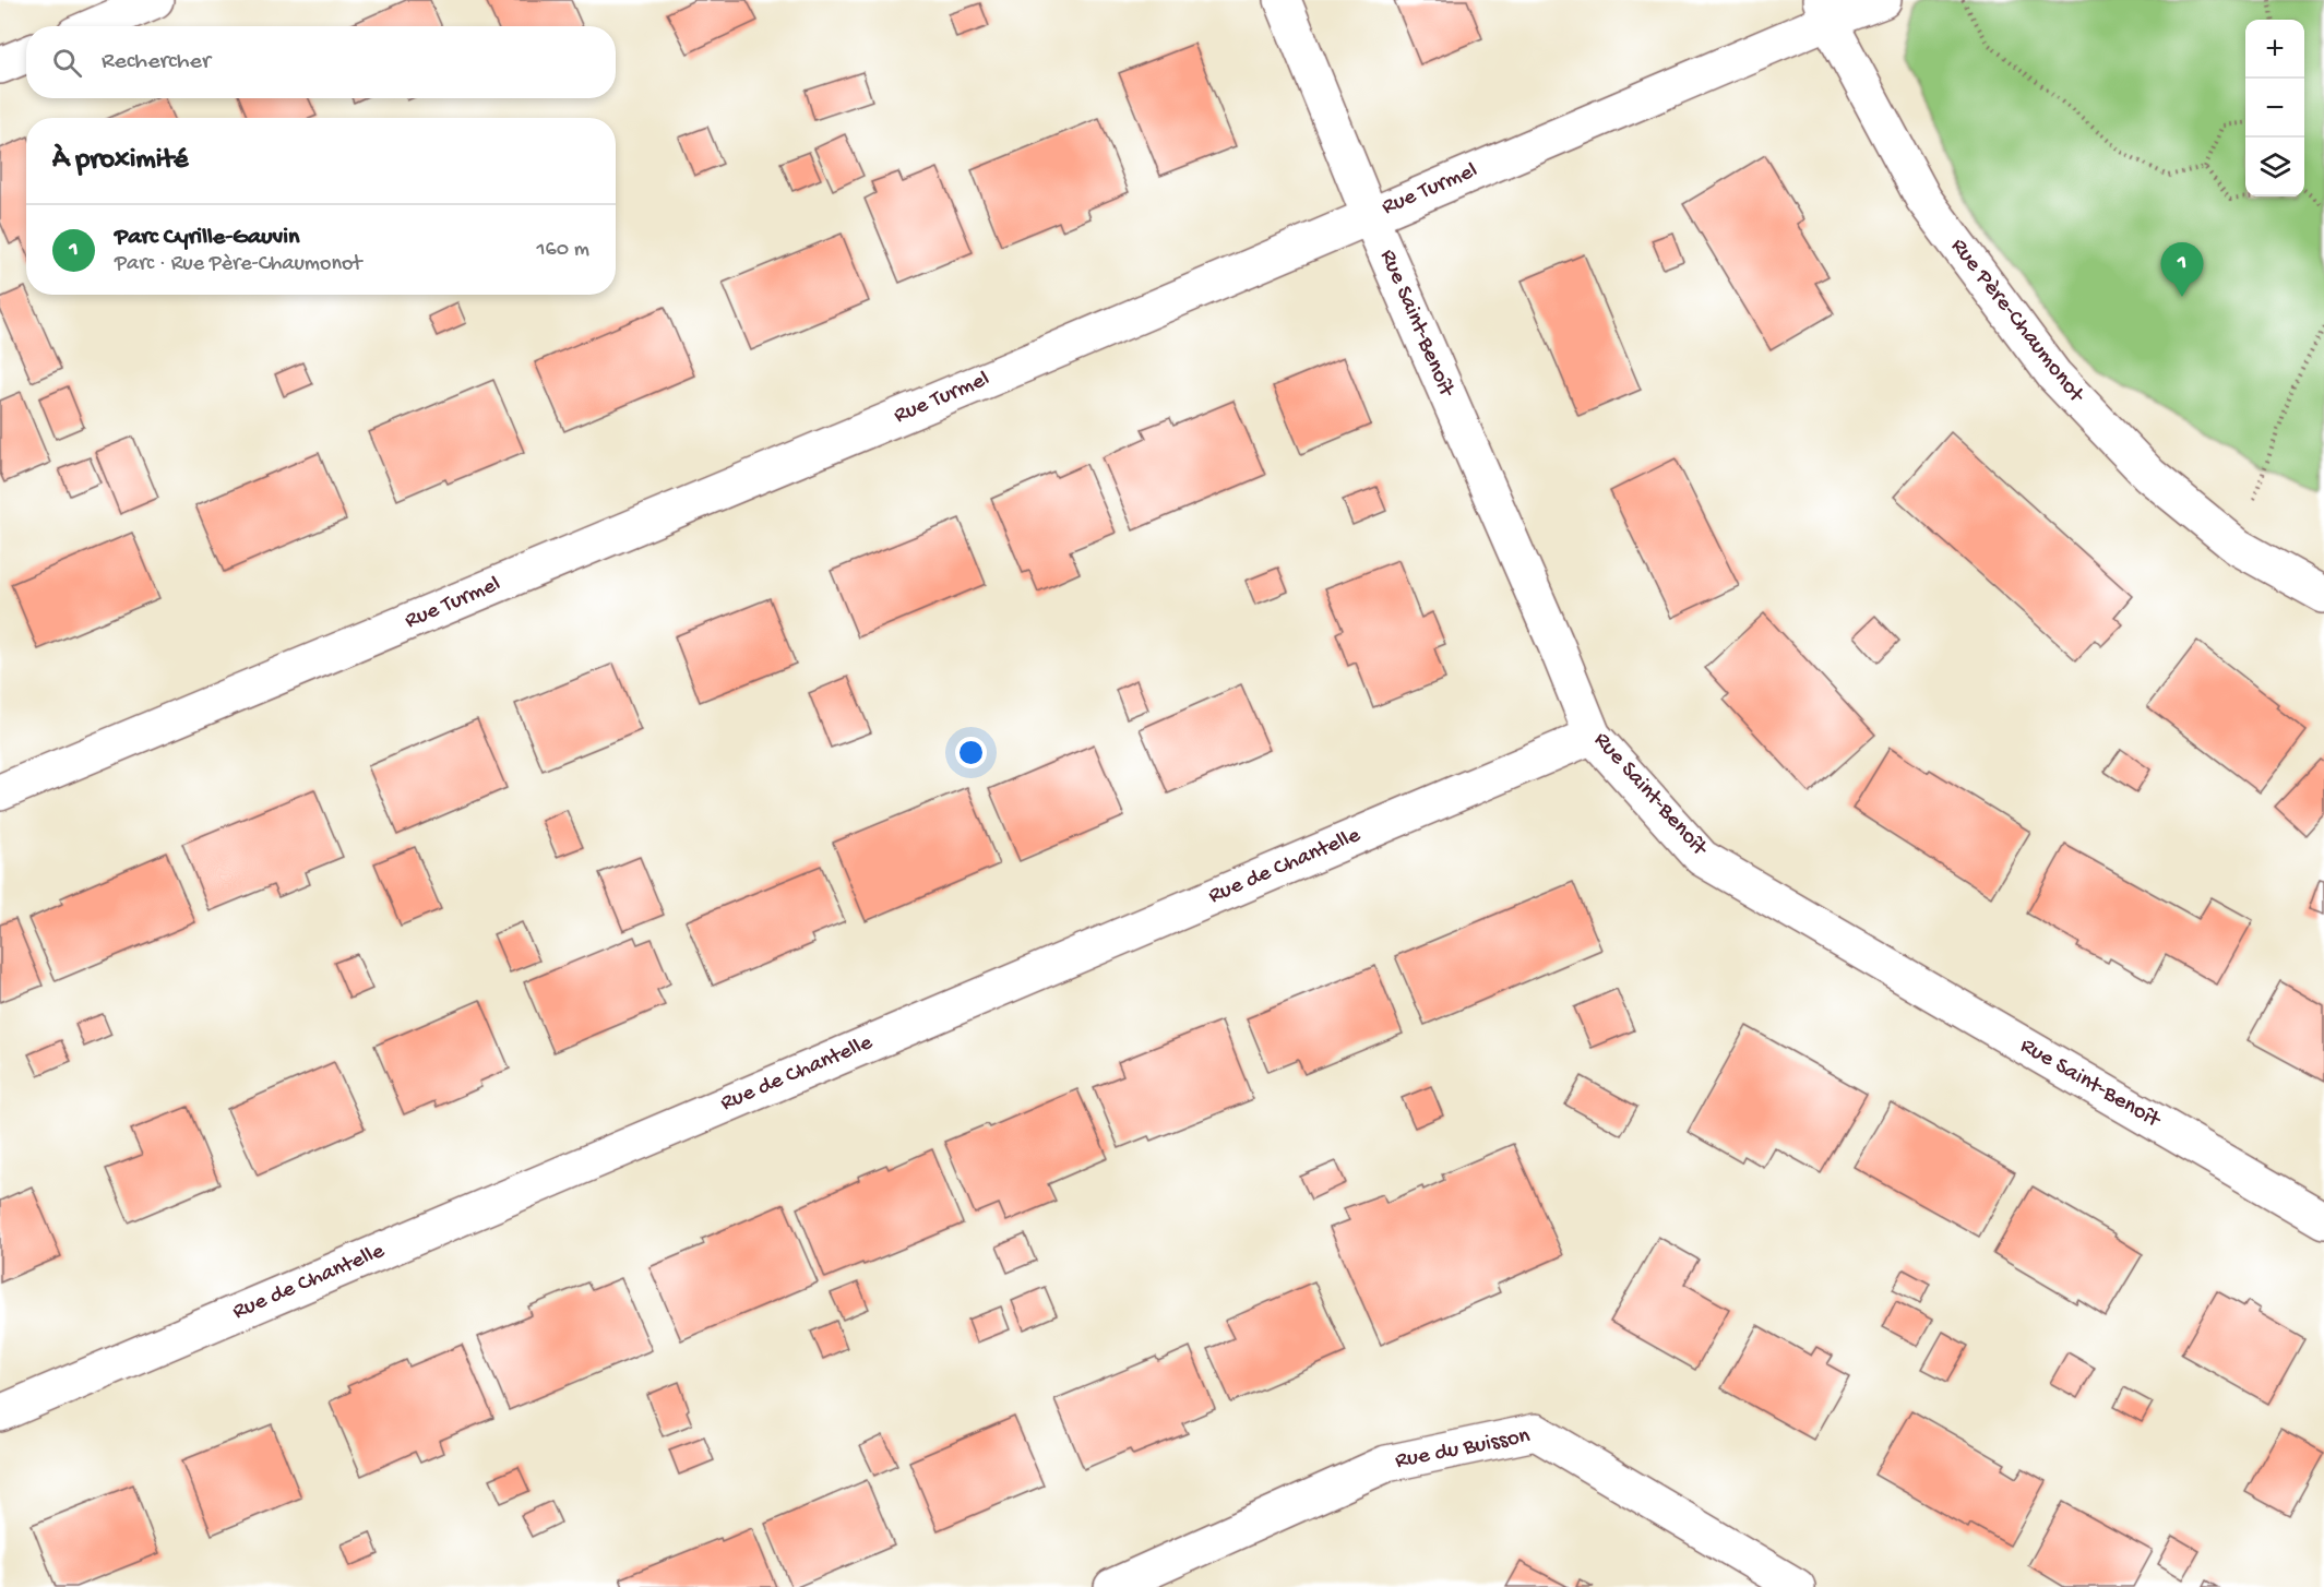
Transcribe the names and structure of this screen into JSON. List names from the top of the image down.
{
  "streets": {
    "street": [
      "Rue Turmel",
      "Rue Père-Chaumonot",
      "Rue Saint-Benoît",
      "Rue de Chantelle",
      "Rue du Buisson"
    ]
  },
  "crossings": [
    ["Rue Turmel", "Rue Père-Chaumonot"],
    ["Rue Turmel", "Rue Saint-Benoît"],
    ["Rue Saint-Benoît", "Rue de Chantelle"]
  ],
  "page": {
    "map_buttons": ["+", "−"],
    "search": "Rechercher",
    "heading": "À proximité",
    "list": [
      {
        "mark": "1",
        "name": "Parc Cyrille-Gauvin",
        "note": "Parc · Rue Père-Chaumonot",
        "value": "160 m"
      }
    ],
    "pins": "1"
  }
}
